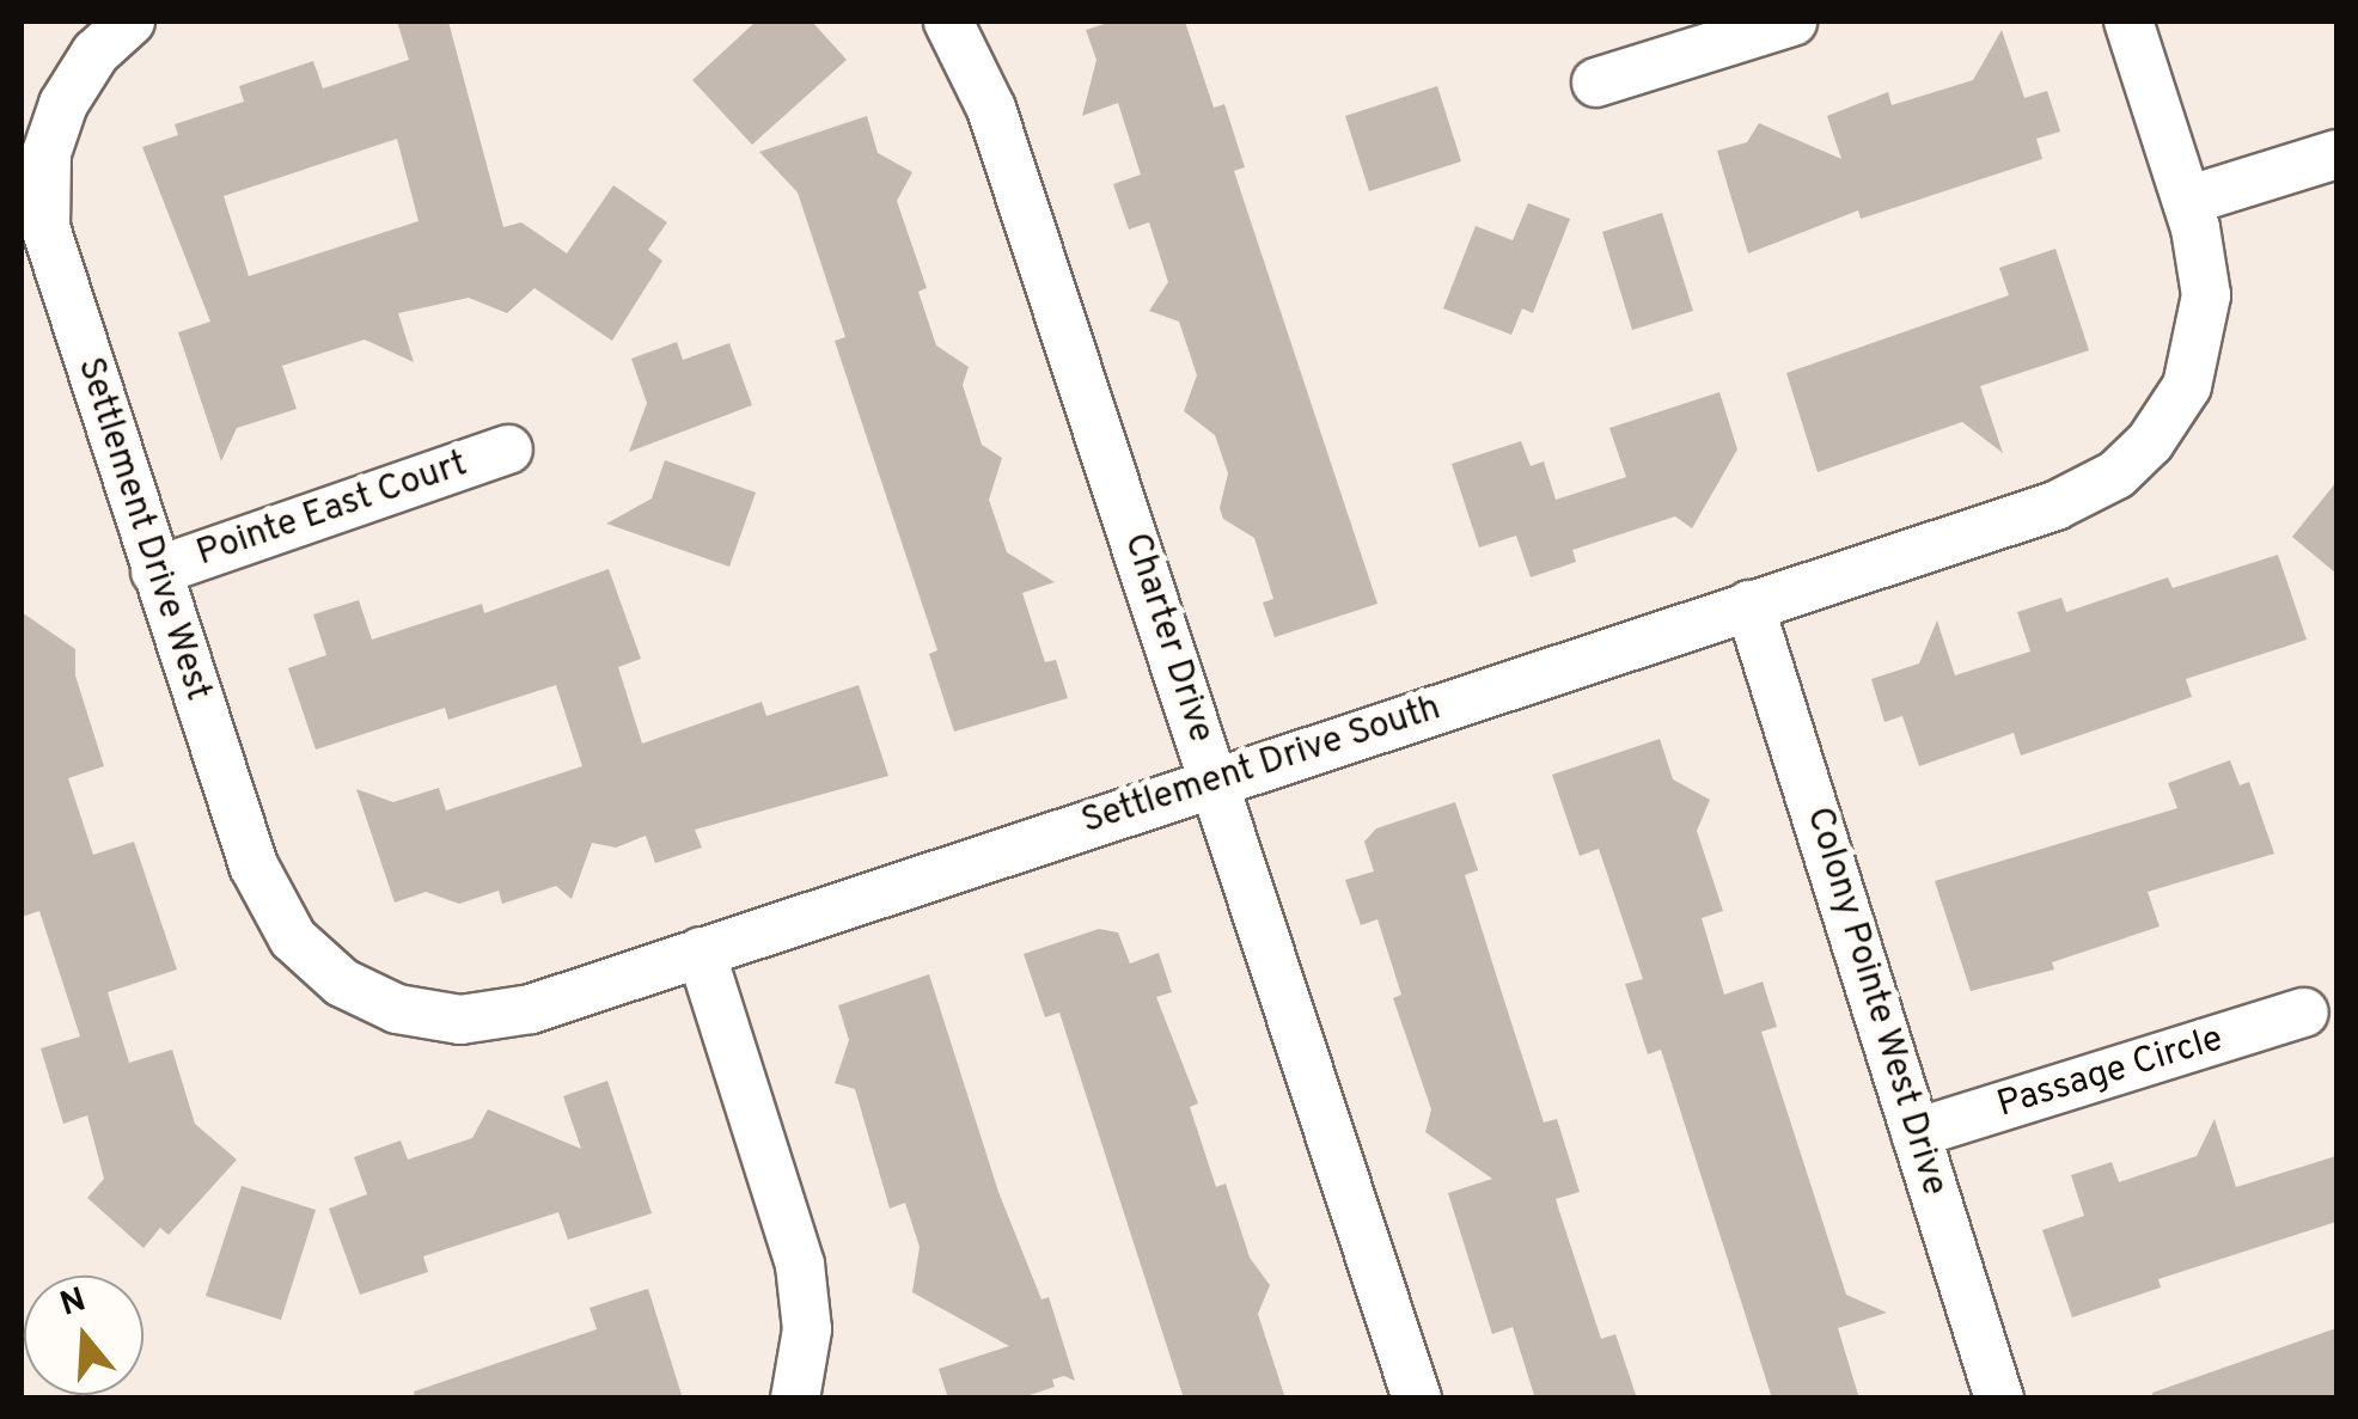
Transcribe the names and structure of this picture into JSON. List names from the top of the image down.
{
  "streets": {
    "street": [
      "Pointe East Court",
      "Settlement Drive West",
      "Charter Drive",
      "Settlement Drive South",
      "Colony Pointe West Drive",
      "Passage Circle"
    ]
  },
  "crossings": [
    ["Pointe East Court", "Settlement Drive West"],
    ["Settlement Drive West", "Settlement Drive South"],
    ["Charter Drive", "Settlement Drive South"],
    ["Settlement Drive South", "Colony Pointe West Drive"],
    ["Colony Pointe West Drive", "Passage Circle"]
  ],
  "north": "top"
}
